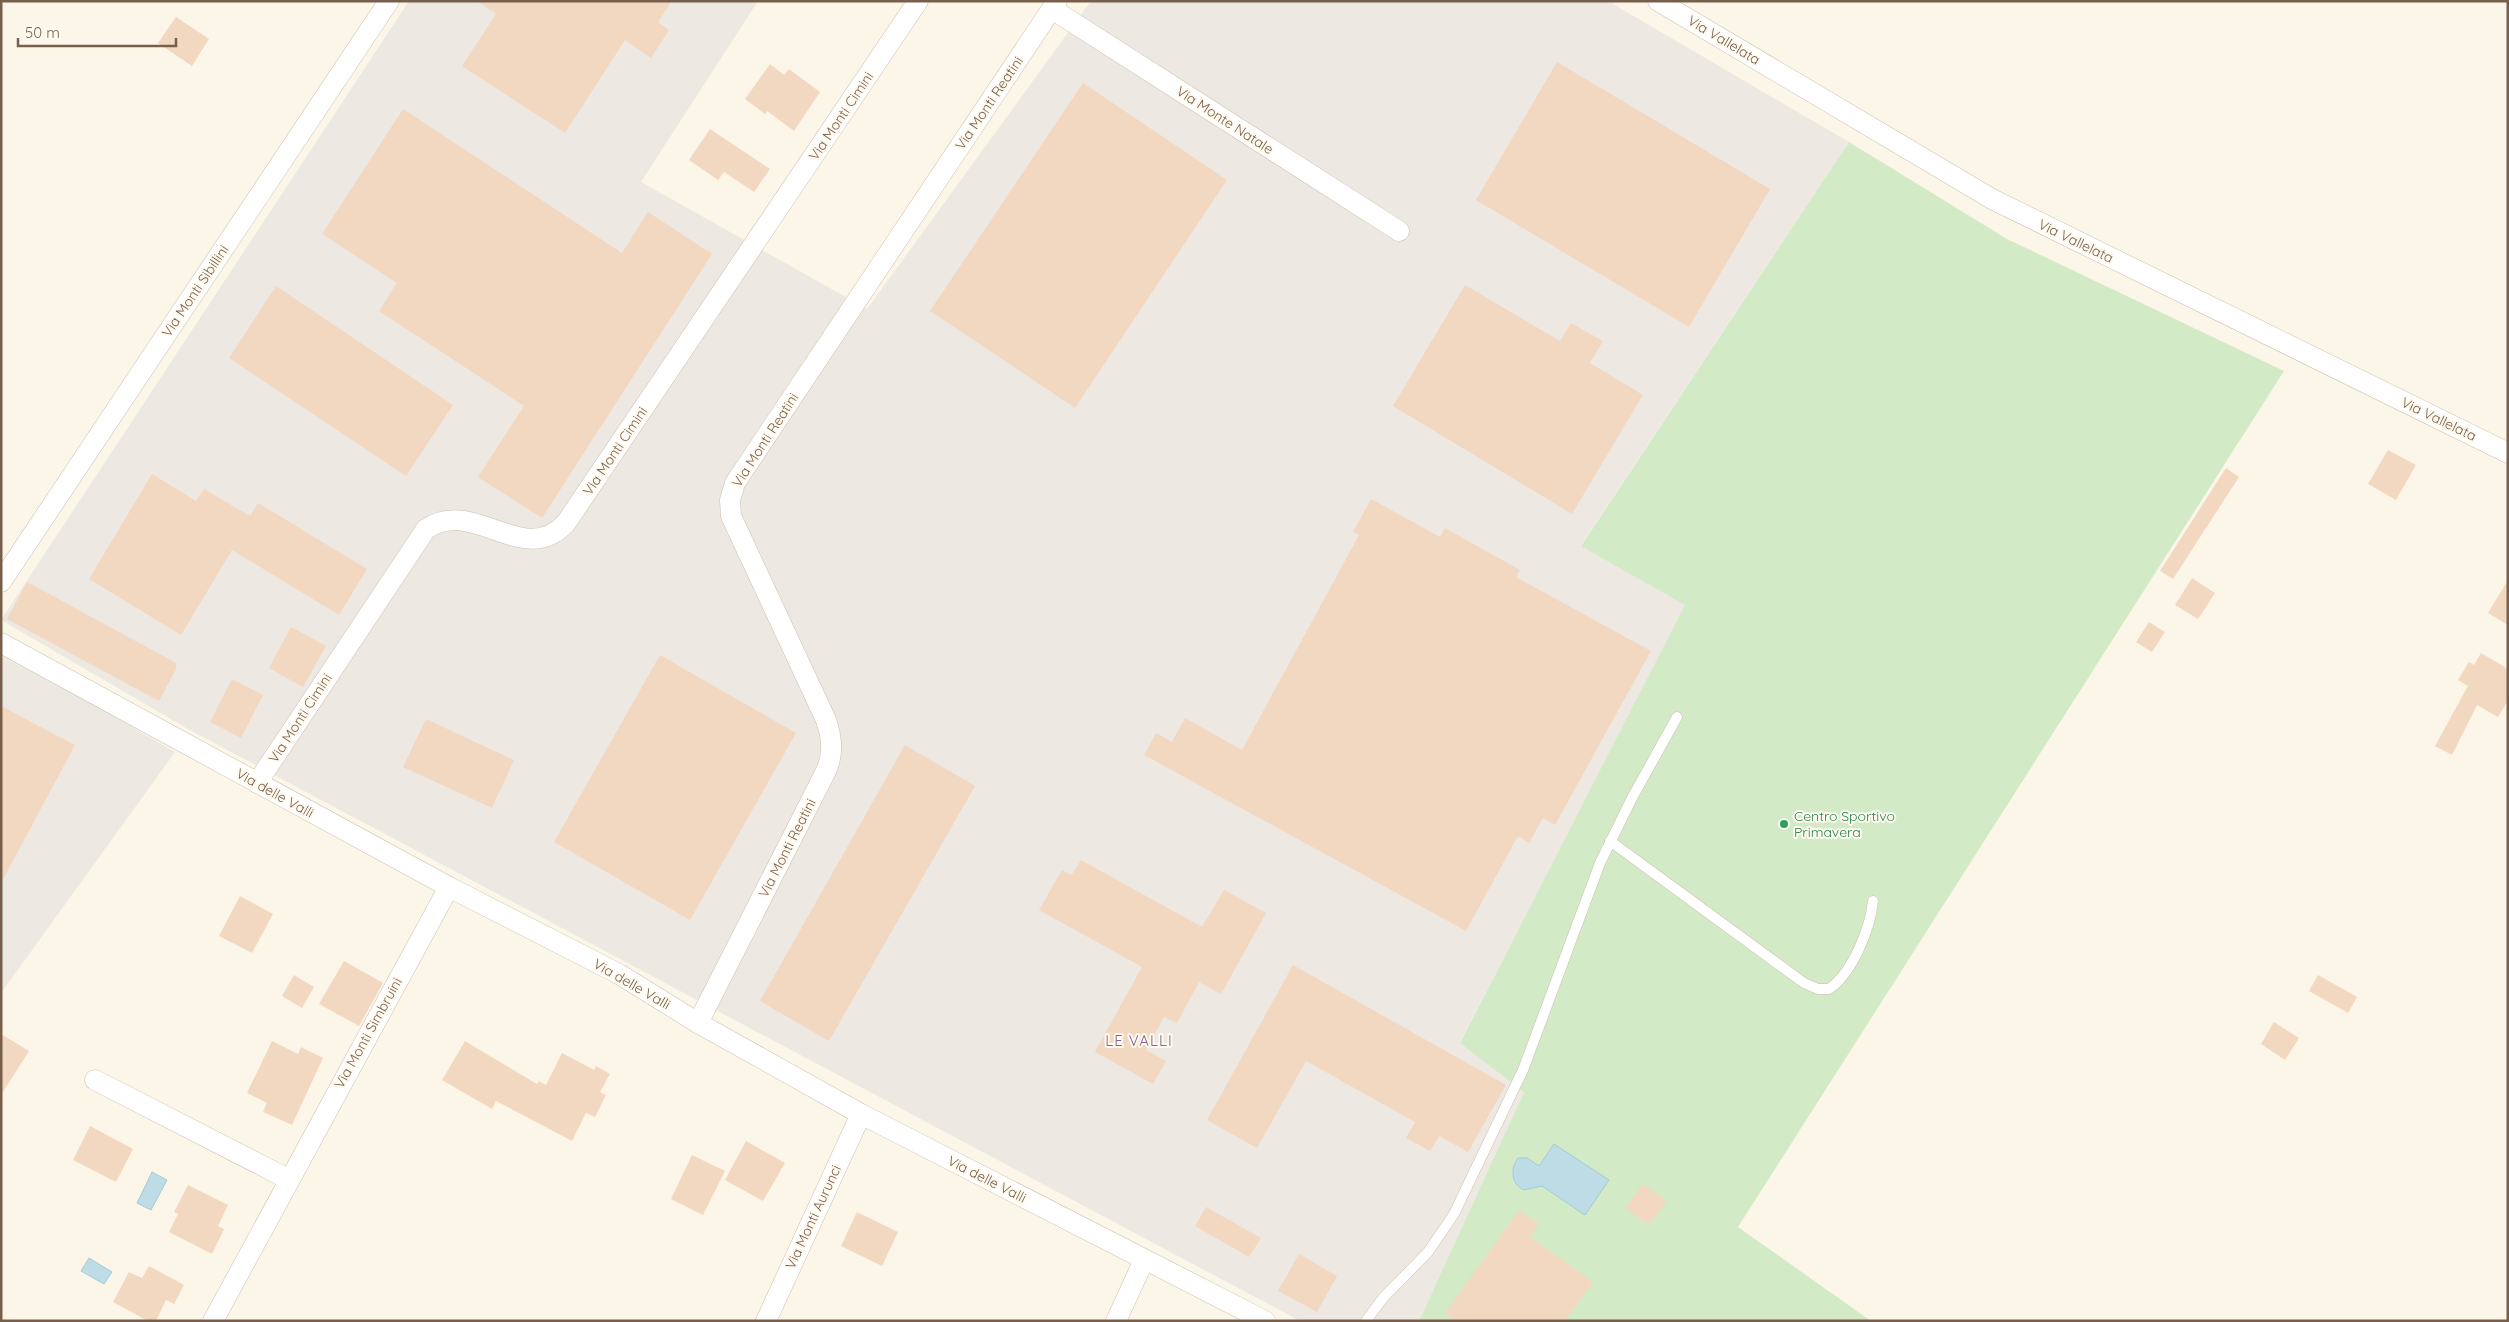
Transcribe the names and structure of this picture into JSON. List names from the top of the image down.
{
  "streets": {
    "street": [
      "Via Vallelata",
      "Via Monti Reatini",
      "Via Monti Cimini",
      "Via Monte Natale",
      "Via Monti Sibillini",
      "Via delle Valli",
      "Via Monti Simbruini",
      "Via Monti Aurunci"
    ]
  },
  "crossings": [
    ["Via Monti Reatini", "Via Monte Natale"],
    ["Via Monti Reatini", "Via delle Valli"],
    ["Via Monti Cimini", "Via delle Valli"],
    ["Via delle Valli", "Via Monti Simbruini"],
    ["Via delle Valli", "Via Monti Aurunci"]
  ],
  "districts": ["LE VALLI"],
  "places": ["Centro Sportivo Primavera"],
  "scale_bar": "50 m"
}
